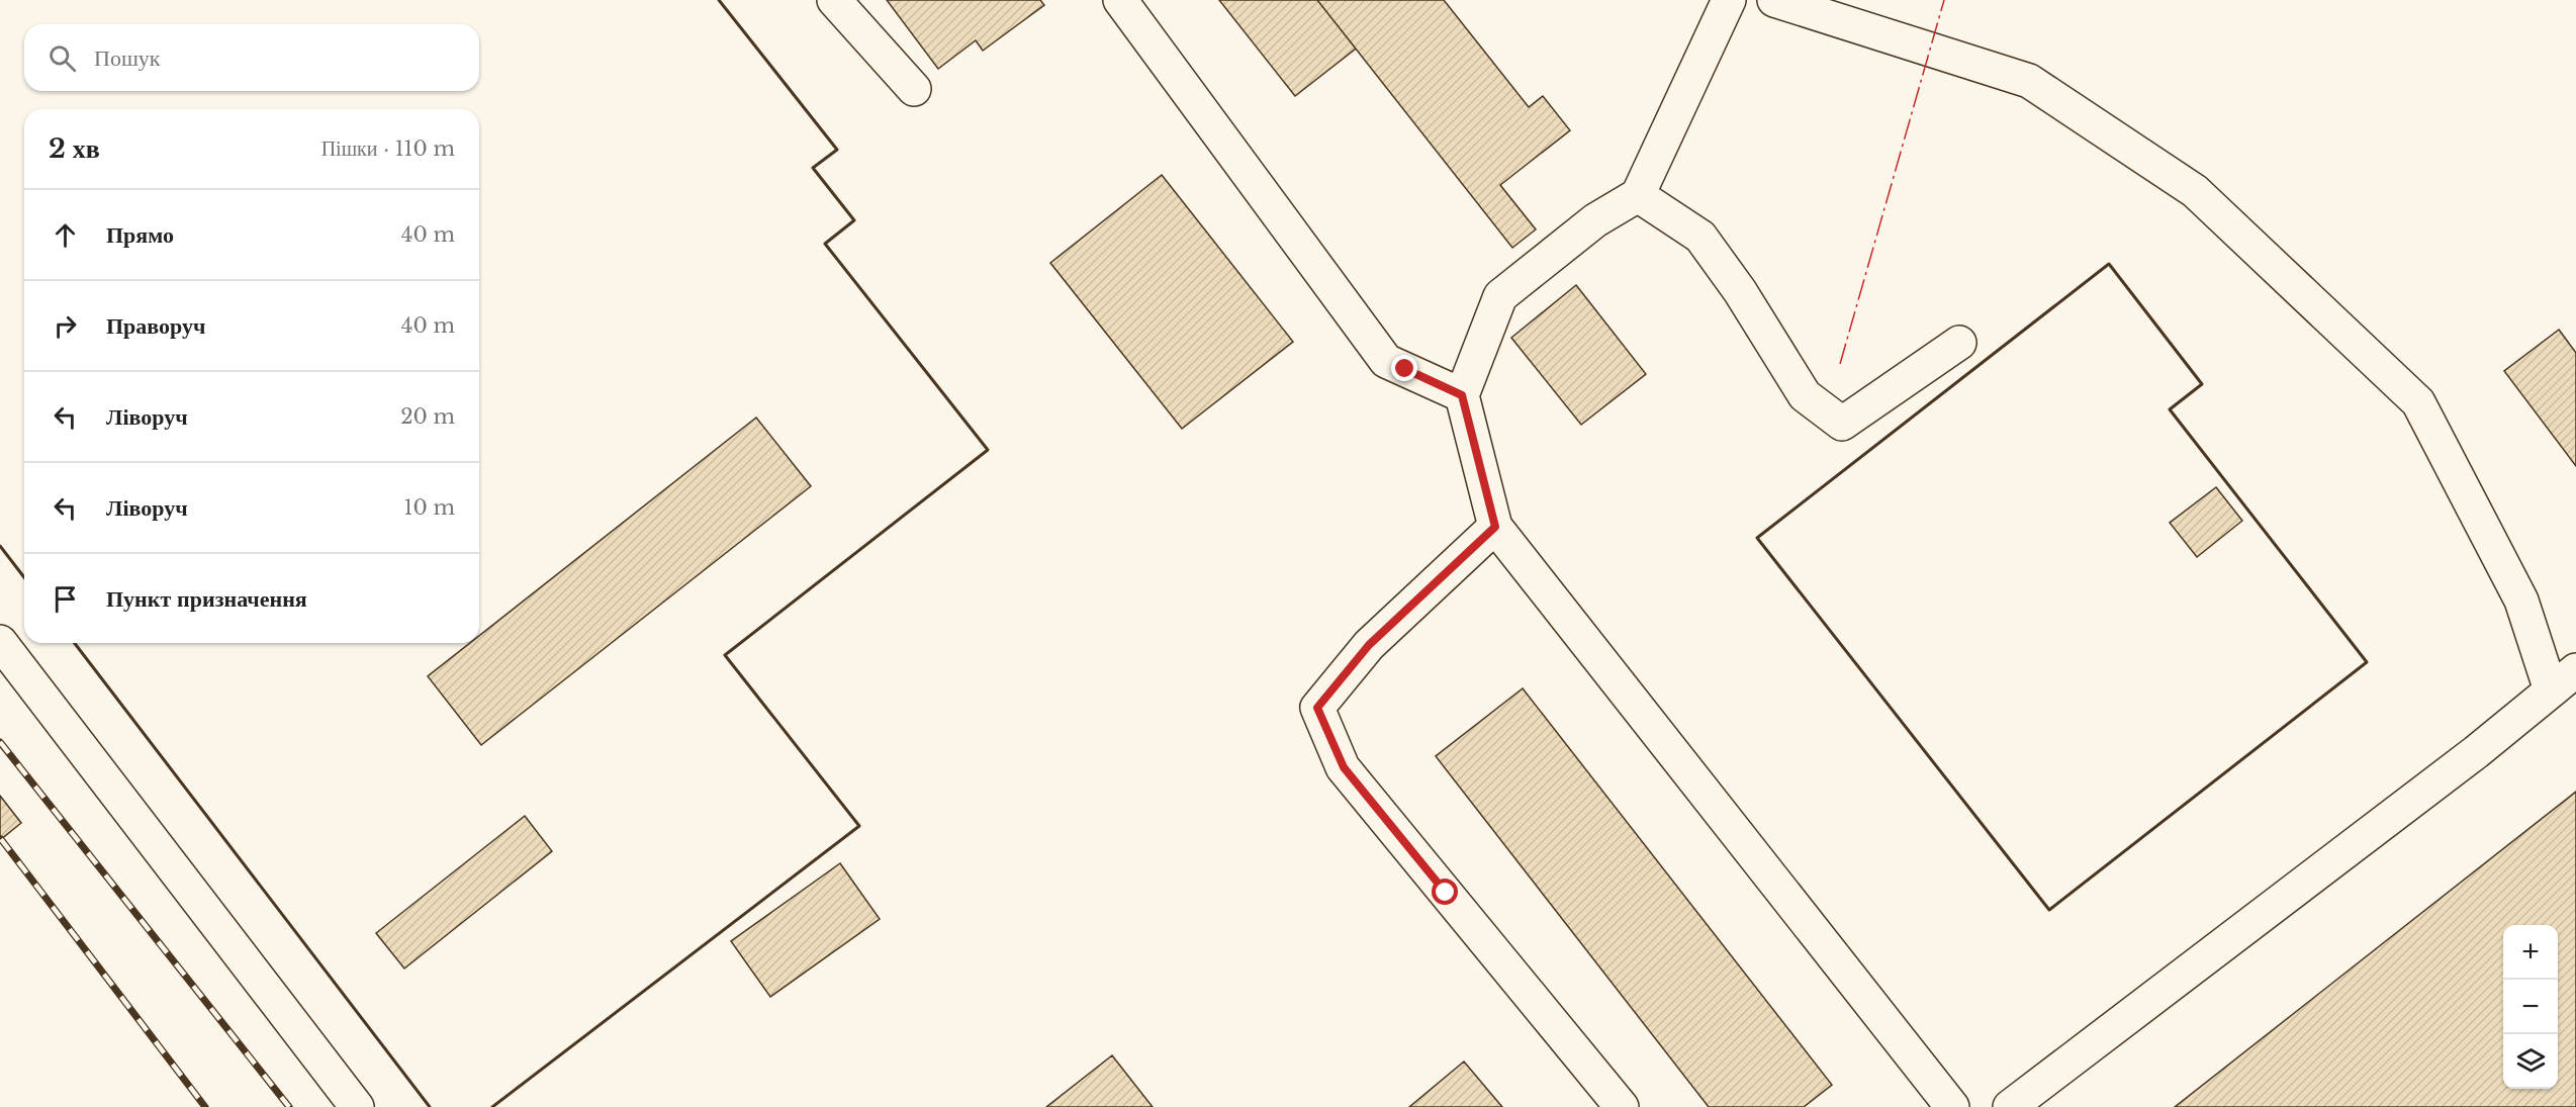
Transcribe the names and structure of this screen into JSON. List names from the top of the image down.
{
  "page": {
    "search": "Пошук",
    "heading": ["2 хв", "Пішки · 110 m"],
    "list": [
      ["Прямо", "40 m"],
      ["Праворуч", "40 m"],
      ["Ліворуч", "20 m"],
      ["Ліворуч", "10 m"],
      "Пункт призначення"
    ],
    "map_buttons": ["+", "−"]
  }
}
